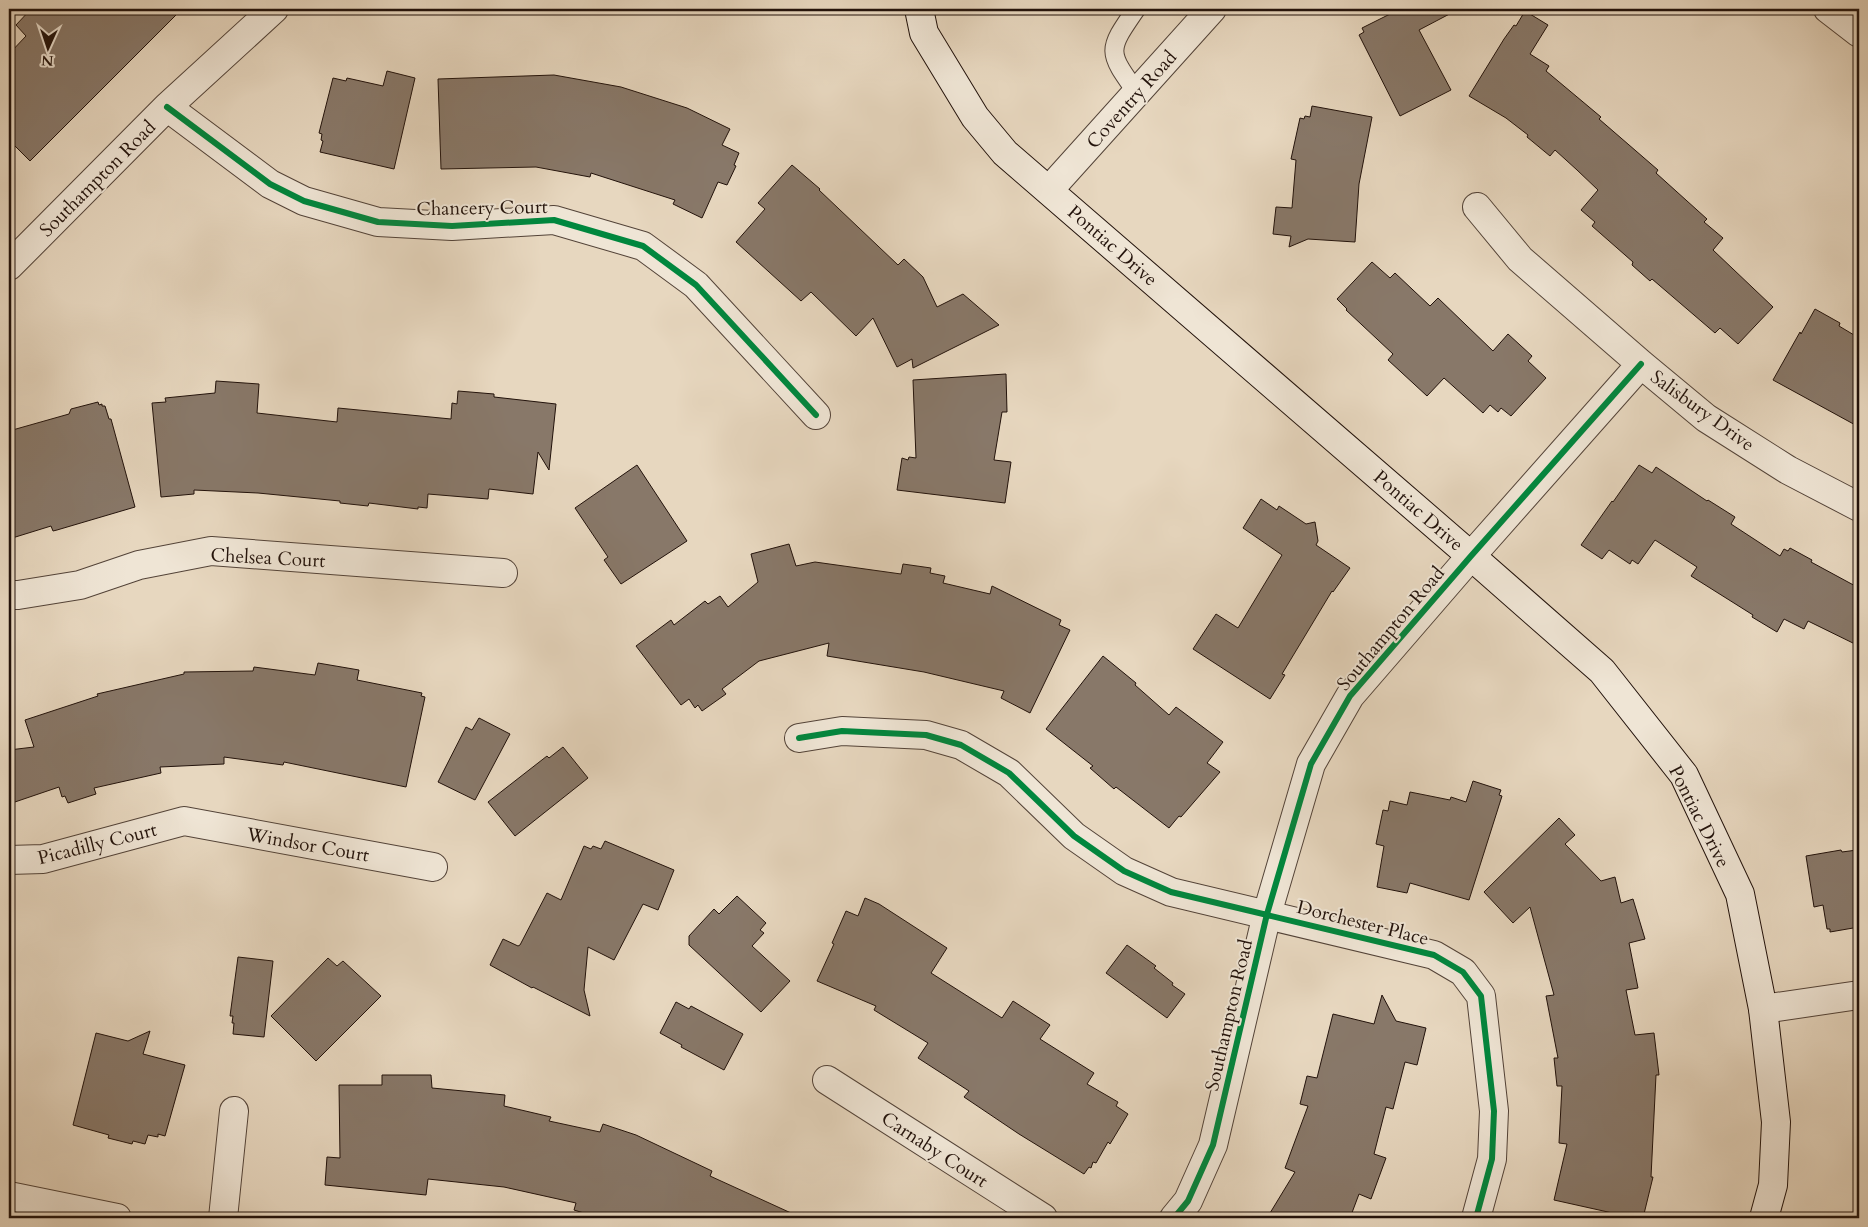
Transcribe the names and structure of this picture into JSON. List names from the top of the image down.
{
  "streets": {
    "street": [
      "Coventry Road",
      "Southampton Road",
      "Chancery Court",
      "Pontiac Drive",
      "Salisbury Drive",
      "Chelsea Court",
      "Picadilly Court",
      "Windsor Court",
      "Dorchester Place",
      "Carnaby Court"
    ]
  },
  "crossings": [
    ["Coventry Road", "Pontiac Drive"],
    ["Southampton Road", "Chancery Court"],
    ["Southampton Road", "Pontiac Drive"],
    ["Southampton Road", "Salisbury Drive"],
    ["Southampton Road", "Dorchester Place"],
    ["Picadilly Court", "Windsor Court"]
  ],
  "north": "bottom"
}
